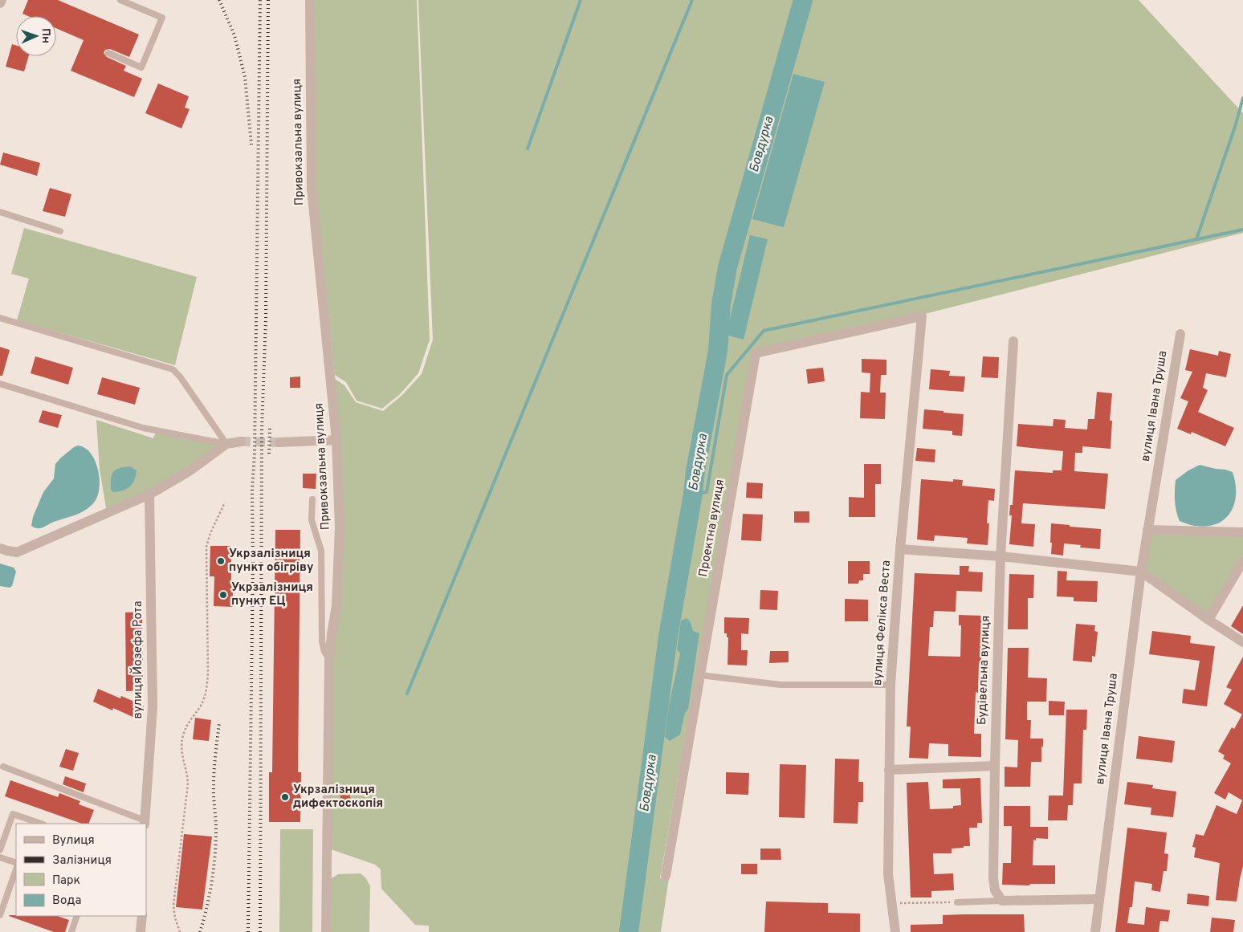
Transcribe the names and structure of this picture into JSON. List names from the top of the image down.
{
  "streets": {
    "street": [
      "Привокзальна вулиця",
      "вулиця Івана Труша",
      "Проектна вулиця",
      "вулиця Фелікса Веста",
      "вулиця Йозефа Рота",
      "Будівельна вулиця"
    ]
  },
  "crossings": [
    ["Проектна вулиця", "вулиця Фелікса Веста"]
  ],
  "water": ["Бовдурка"],
  "places": ["Укрзалізниця пункт обігріву", "Укрзалізниця пункт ЕЦ", "Укрзалізниця дифектоскопія"],
  "legend": [
    "Вулиця",
    "Залізниця",
    "Парк",
    "Вода"
  ],
  "north": "right"
}
